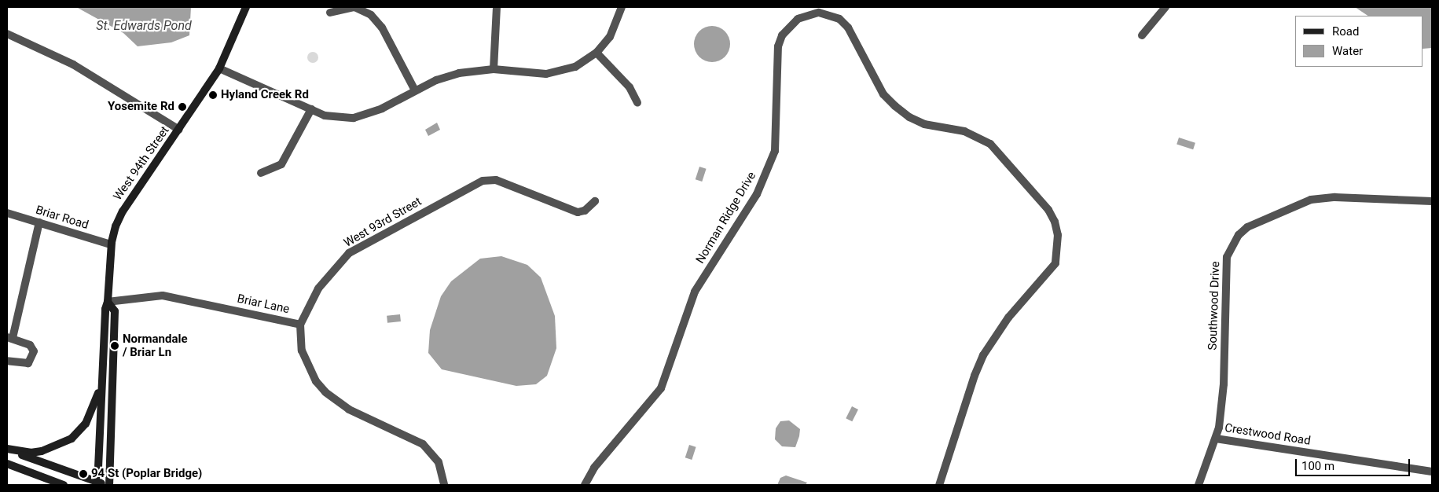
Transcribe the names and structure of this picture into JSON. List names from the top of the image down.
{
  "streets": {
    "street": [
      "West 94th Street",
      "Briar Road",
      "Norman Ridge Drive",
      "West 93rd Street",
      "Briar Lane",
      "Southwood Drive",
      "Crestwood Road"
    ]
  },
  "crossings": [
    ["West 94th Street", "Briar Road"],
    ["West 94th Street", "Briar Lane"],
    ["West 93rd Street", "Briar Lane"],
    ["Southwood Drive", "Crestwood Road"]
  ],
  "water": ["St. Edwards Pond"],
  "places": [
    "Hyland Creek Rd",
    "Yosemite Rd",
    "Normandale / Briar Ln",
    "94 St (Poplar Bridge)"
  ],
  "legend": ["Road", "Water"],
  "scale_bar": "100 m"
}
